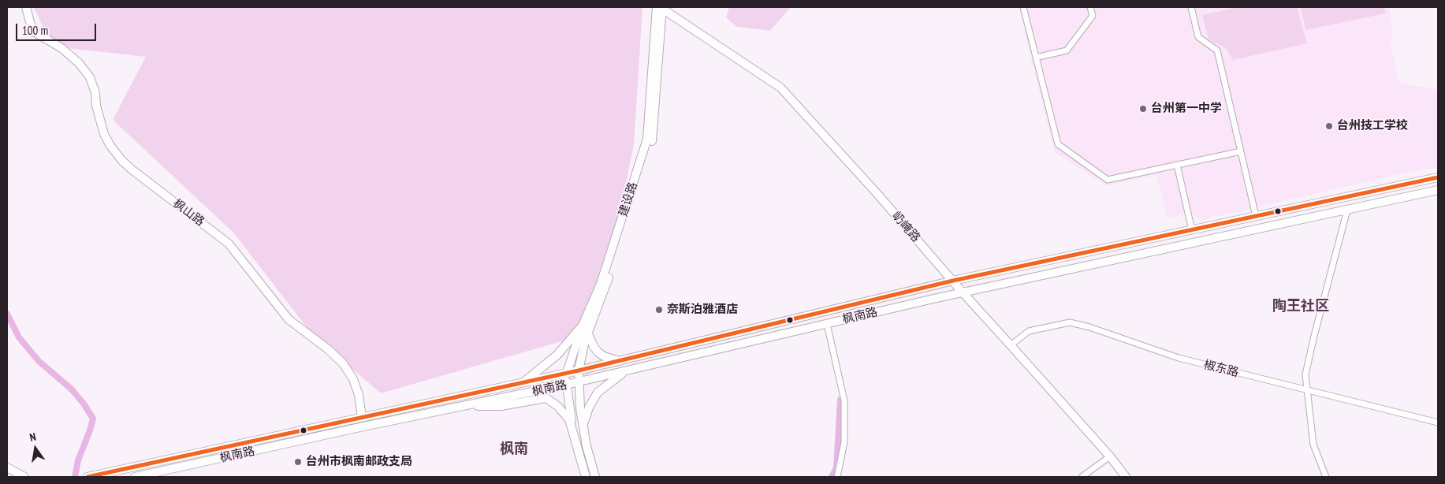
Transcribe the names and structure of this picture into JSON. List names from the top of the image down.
{
  "streets": {
    "main road": [
      "建设路",
      "枫山路",
      "屷崦路",
      "枫南路"
    ],
    "street": ["椒东路"]
  },
  "crossings": [
    ["建设路", "屷崦路"],
    ["建设路", "枫南路"],
    ["枫山路", "枫南路"],
    ["屷崦路", "枫南路"],
    ["屷崦路", "椒东路"]
  ],
  "districts": ["陶王社区", "枫南"],
  "places": [
    "台州第一中学",
    "台州技工学校",
    "奈斯泊雅酒店",
    "台州市枫南邮政支局"
  ],
  "scale_bar": "100 m",
  "north": "top"
}
